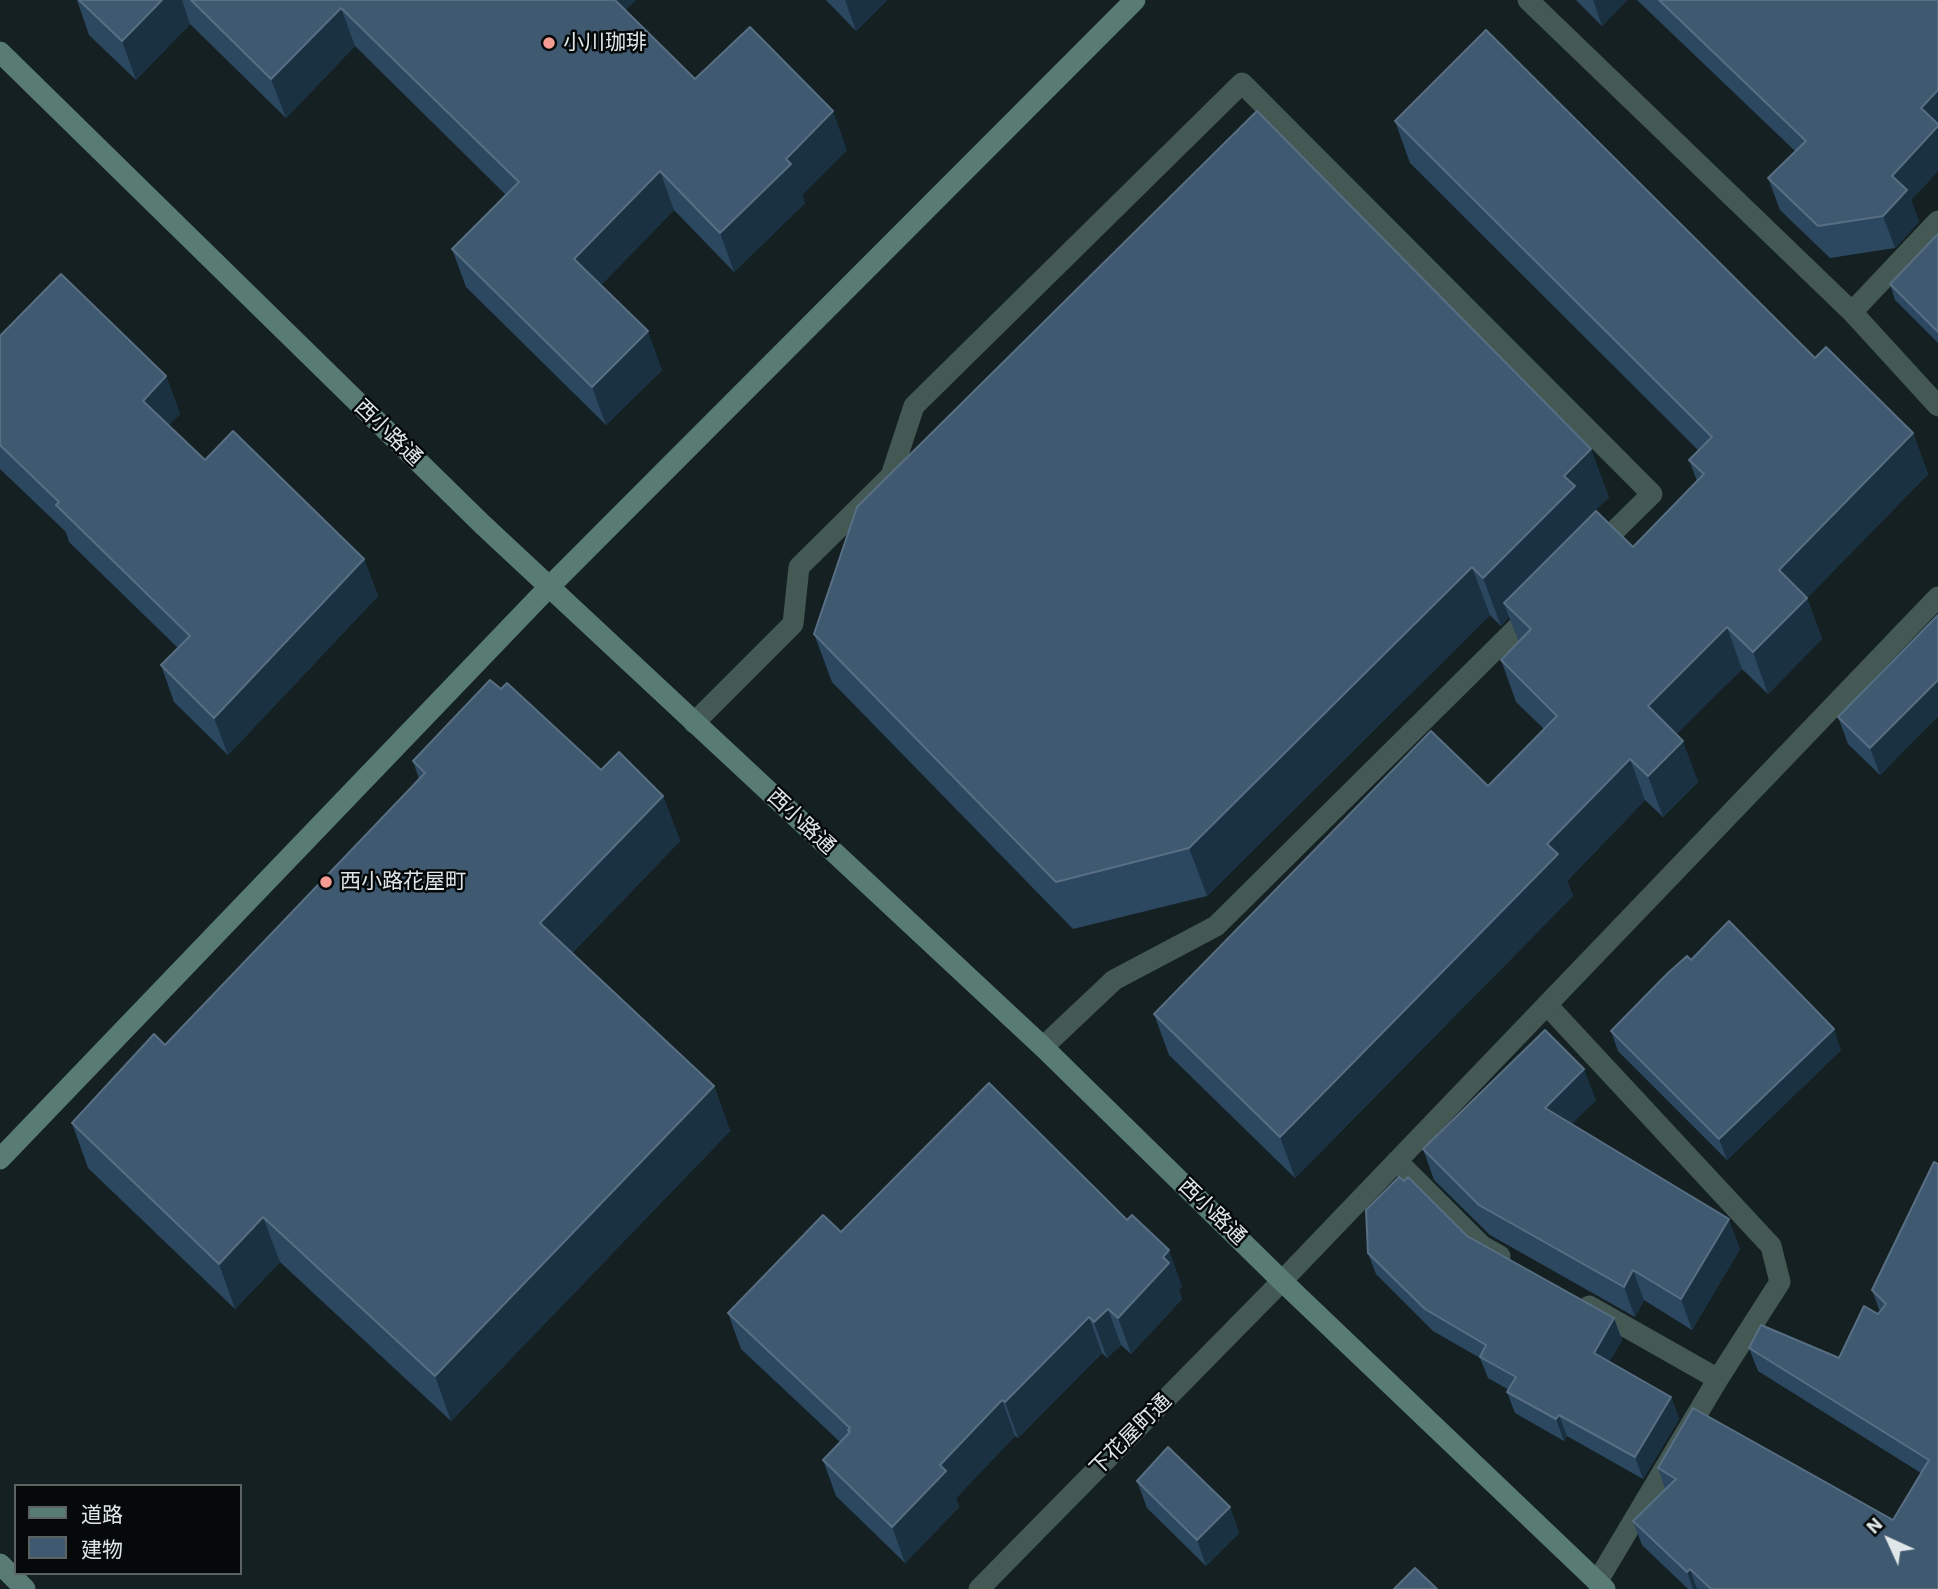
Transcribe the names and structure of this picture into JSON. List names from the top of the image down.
{
  "streets": {
    "street": ["西小路通", "下花屋町通"]
  },
  "crossings": [
    ["西小路通", "下花屋町通"]
  ],
  "places": ["小川珈琲", "西小路花屋町"],
  "legend": ["道路", "建物"],
  "north": "top left"
}
